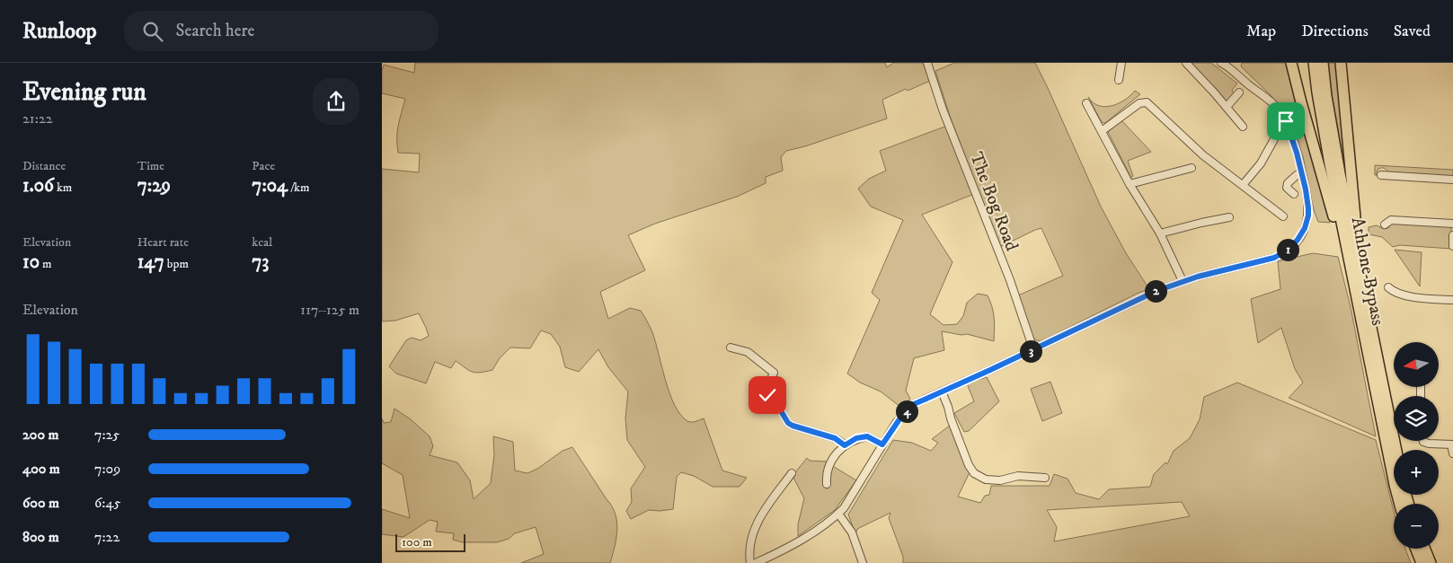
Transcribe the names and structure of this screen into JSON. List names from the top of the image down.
{
  "streets": {
    "highway": ["Athlone Bypass"],
    "street": ["The Bog Road"]
  },
  "scale_bar": "100 m",
  "north": "left",
  "page": {
    "header": "Runloop",
    "search": "Search here",
    "nav": ["Map", "Directions", "Saved"],
    "heading": ["Evening run", "21:22"],
    "stats": [
      ["Distance", "1.06 km"],
      ["Time", "7:29"],
      ["Pace", "7:04 /km"],
      ["Elevation", "10 m"],
      ["Heart rate", "147 bpm"],
      ["kcal", "73"]
    ],
    "pins": [
      "1",
      "2",
      "3",
      "4"
    ],
    "chart": ["Elevation", "117–125 m"],
    "map_buttons": ["+", "−"],
    "list": [
      {
        "name": "200 m",
        "note": "7:25"
      },
      {
        "name": "400 m",
        "note": "7:09"
      },
      {
        "name": "600 m",
        "note": "6:45"
      },
      {
        "name": "800 m",
        "note": "7:22"
      }
    ],
    "scale": "100 m"
  }
}
